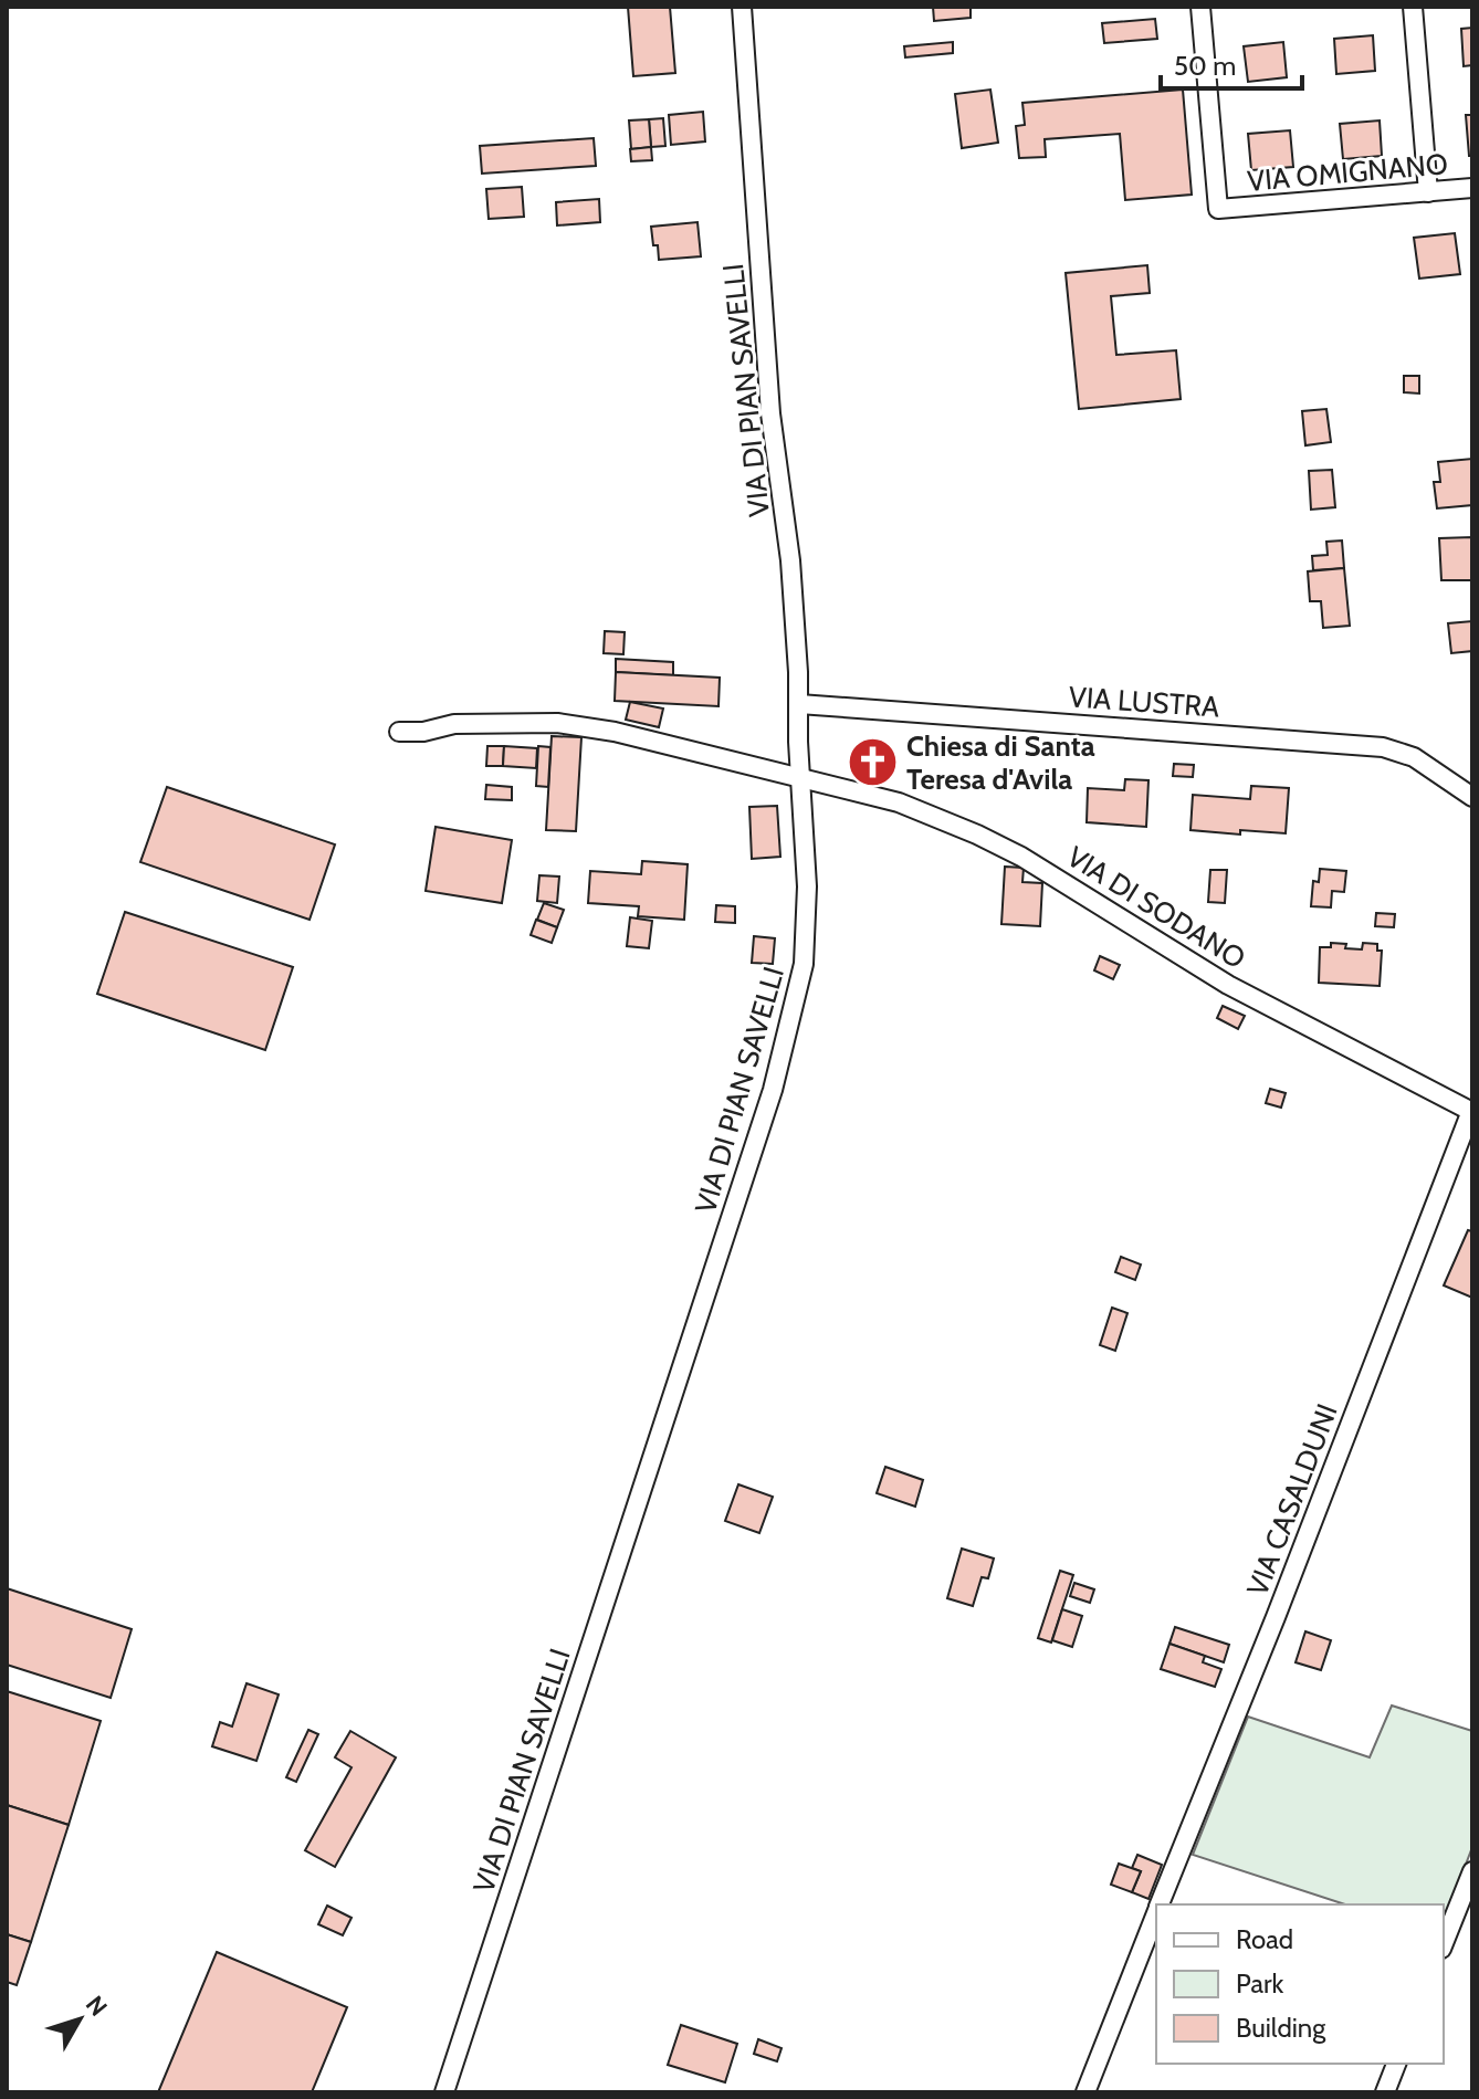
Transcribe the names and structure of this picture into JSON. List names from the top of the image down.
{
  "streets": {
    "street": [
      "VIA OMIGNANO",
      "VIA DI PIAN SAVELLI",
      "VIA LUSTRA",
      "VIA DI SODANO",
      "VIA CASALDUNI"
    ]
  },
  "crossings": [
    ["VIA DI PIAN SAVELLI", "VIA LUSTRA"],
    ["VIA DI PIAN SAVELLI", "VIA DI SODANO"],
    ["VIA DI SODANO", "VIA CASALDUNI"]
  ],
  "places": {
    "church": ["Chiesa di Santa Teresa d'Avila"]
  },
  "legend": ["Road", "Park", "Building"],
  "scale_bar": "50 m",
  "north": "top right"
}
